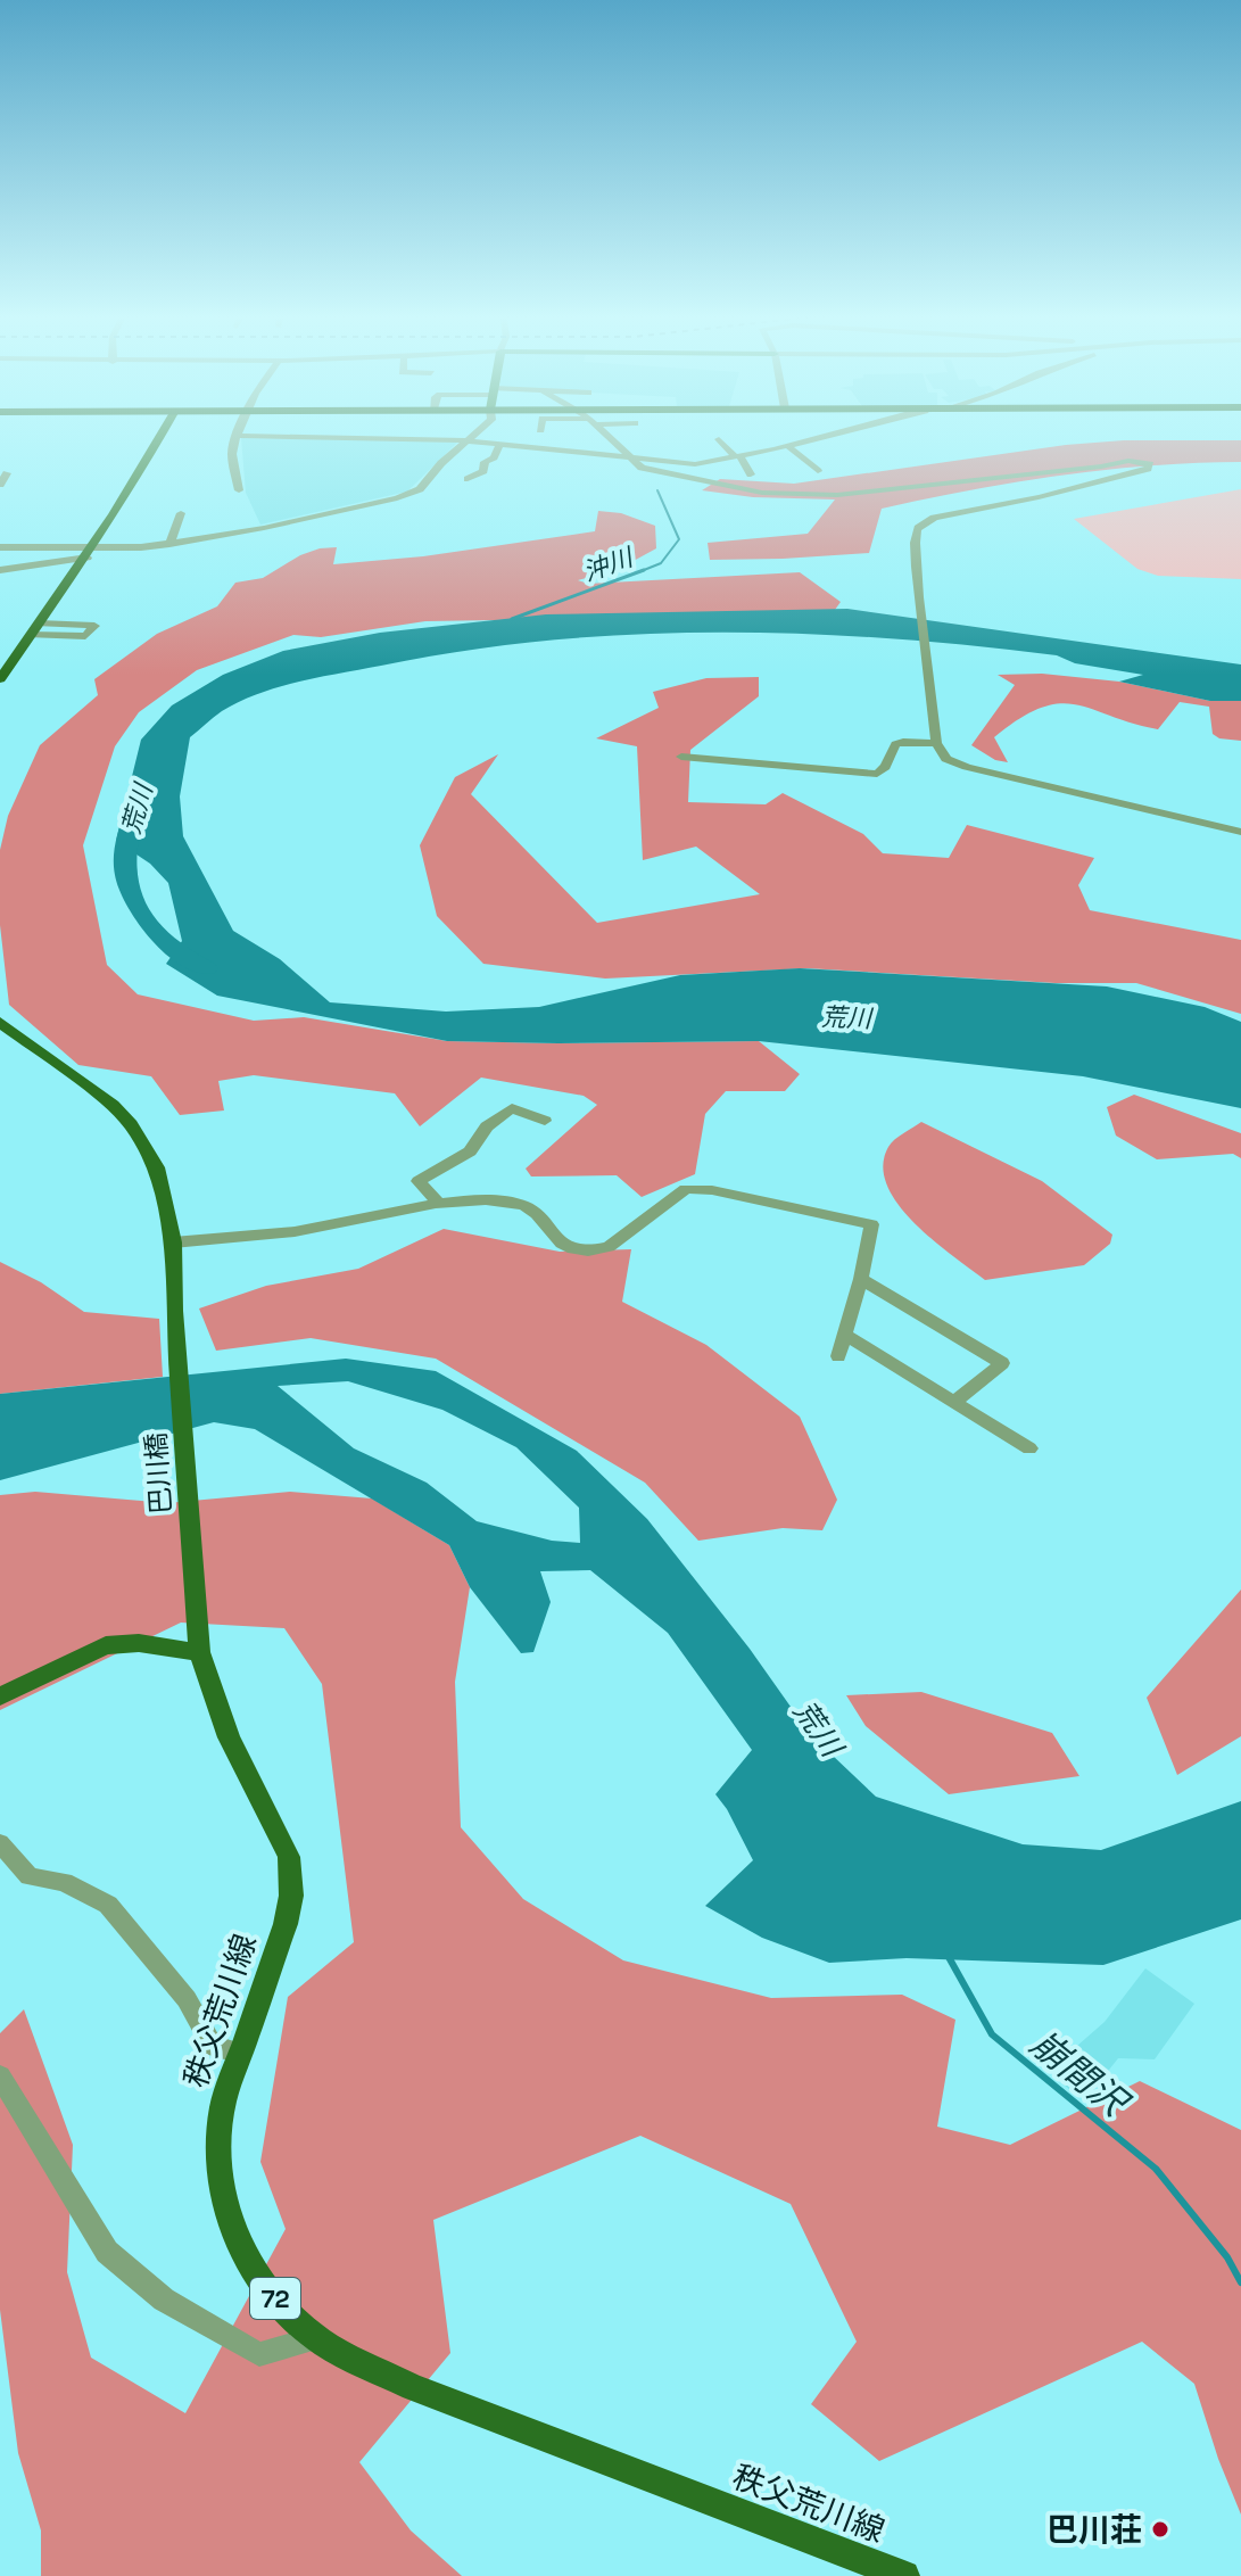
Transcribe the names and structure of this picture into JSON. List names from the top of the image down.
{
  "streets": {
    "main road": ["巴川橋", "秩父荒川線", "72"]
  },
  "crossings": [
    ["巴川橋", "秩父荒川線"]
  ],
  "water": ["沖川", "荒川", "崩間沢"],
  "places": ["巴川荘"]
}
